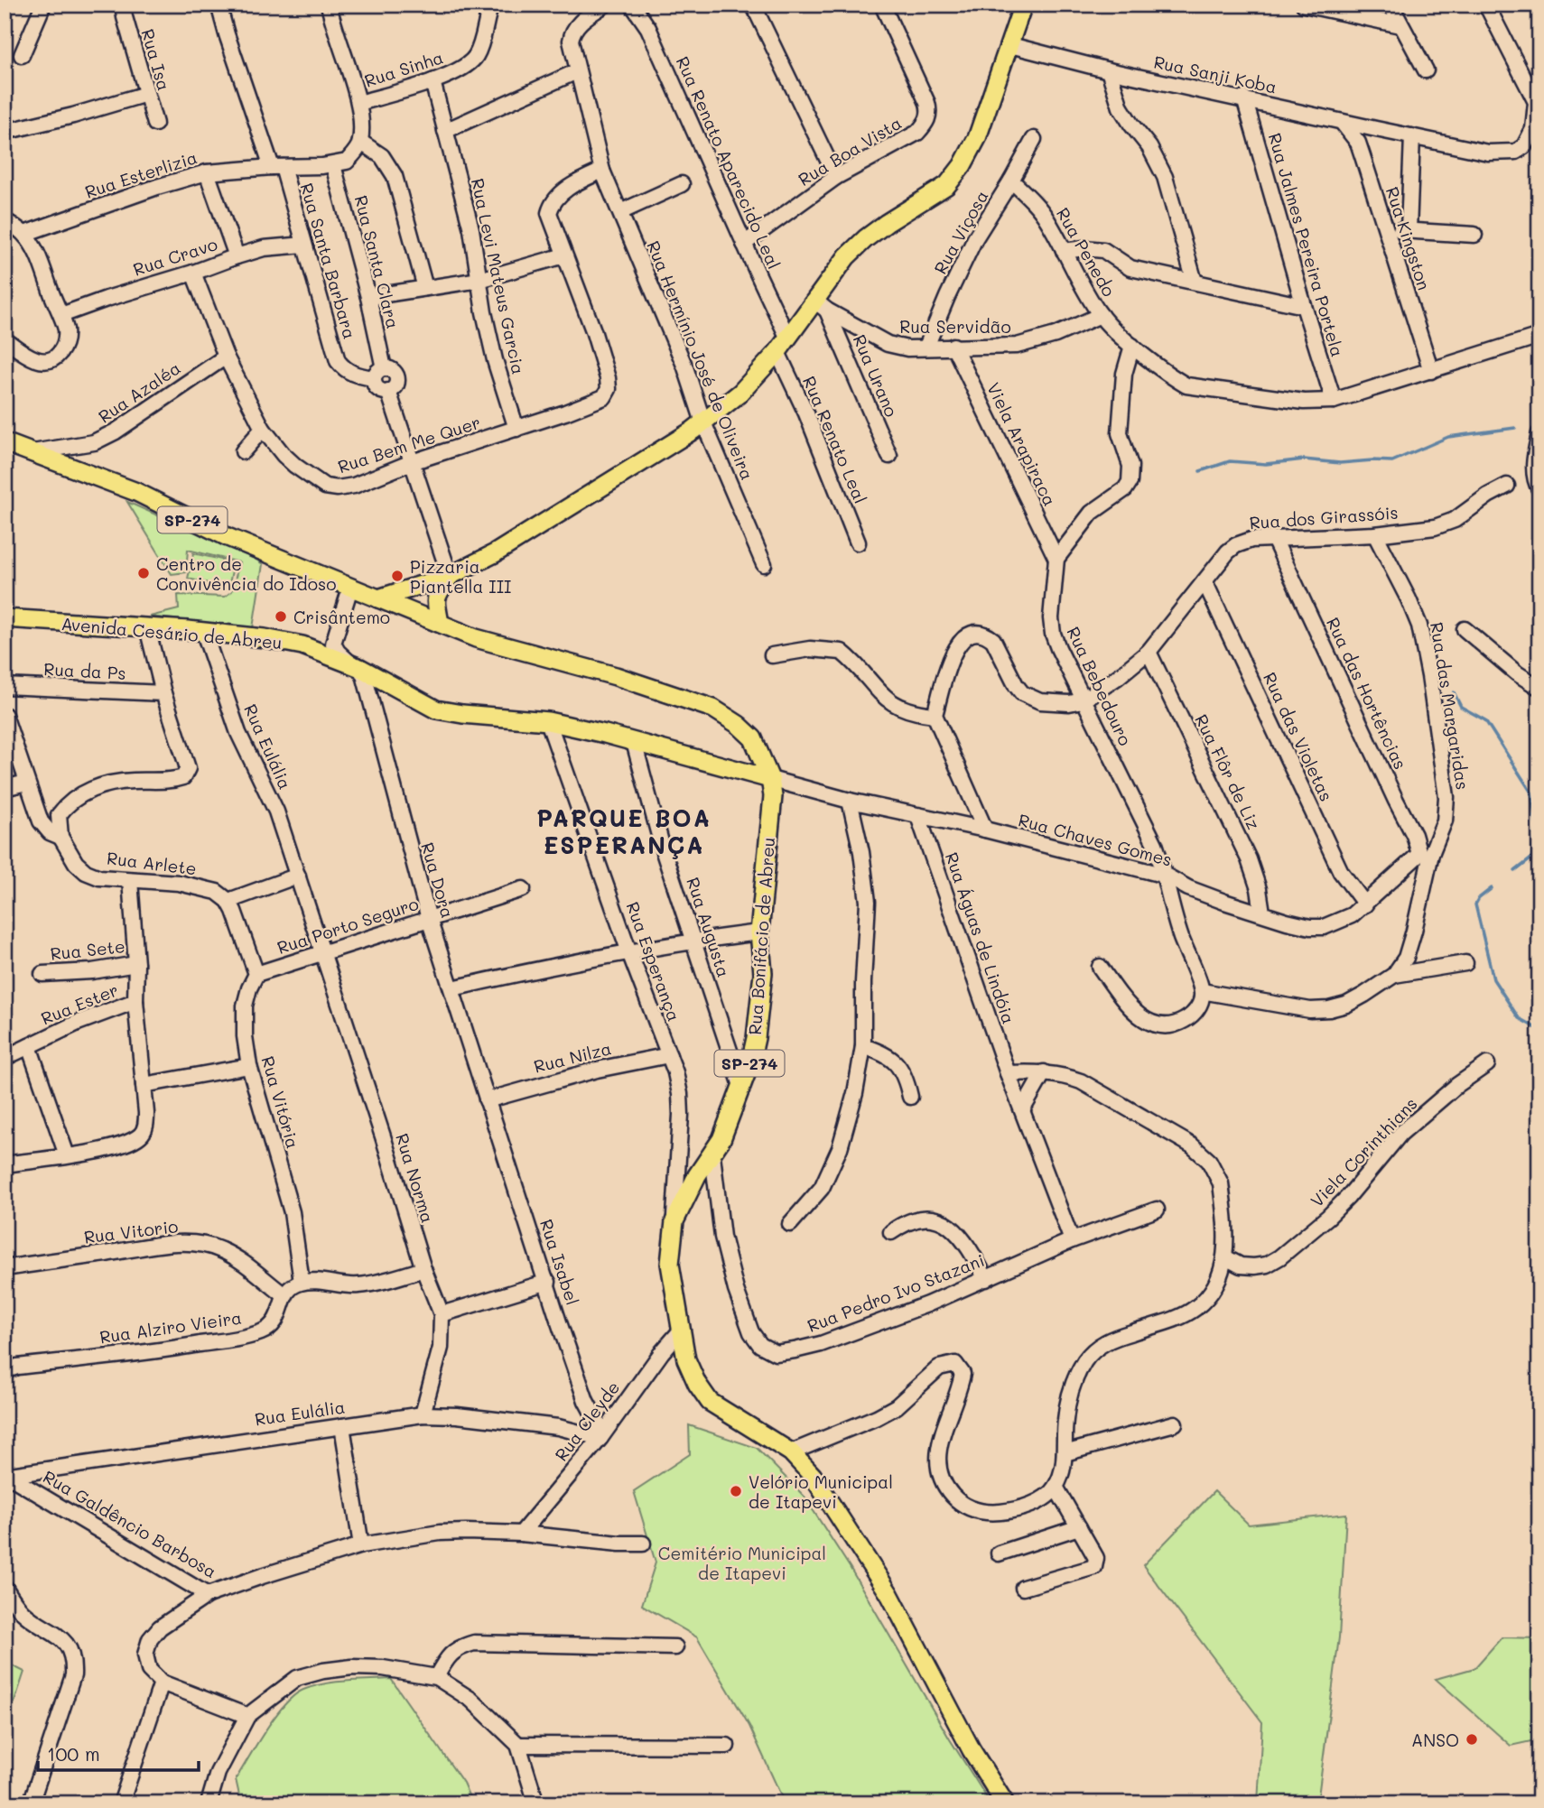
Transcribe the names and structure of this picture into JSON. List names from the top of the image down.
{
  "streets": {
    "main road": ["SP-274", "Avenida Cesário de Abreu", "Rua Bonifácio de Abreu"],
    "street": [
      "Rua Isa",
      "Rua Sinha",
      "Rua Sanji Koba",
      "Rua Boa Vista",
      "Rua Renato Aparecido Leal",
      "Rua Esterlizia",
      "Rua Viçosa",
      "Rua Kingston",
      "Rua Jalmes Pereira Portela",
      "Rua Penedo",
      "Rua Cravo",
      "Rua Santa Barbara",
      "Rua Santa Clara",
      "Rua Levi Mateus Garcia",
      "Rua Servidão",
      "Rua Hermínio José de Oliveira",
      "Rua Urano",
      "Rua Azaléa",
      "Rua Renato Leal",
      "Rua Bem Me Quer",
      "Viela Arapiraca",
      "Rua dos Girassóis",
      "Rua da Ps",
      "Rua Bebedouro",
      "Rua das Hortências",
      "Rua das Margaridas",
      "Rua das Violetas",
      "Rua Eulália",
      "Rua Flôr de Liz",
      "Rua Chaves Gomes",
      "Rua Arlete",
      "Rua Dora",
      "Rua Porto Seguro",
      "Rua Augusta",
      "Rua Águas de Lindóia",
      "Rua Sete",
      "Rua Esperança",
      "Rua Ester",
      "Rua Nilza",
      "Rua Vitória",
      "Viela Corinthians",
      "Rua Norma",
      "Rua Vitorio",
      "Rua Isabel",
      "Rua Pedro Ivo Stazani",
      "Rua Alziro Vieira",
      "Rua Cleyde",
      "Rua Galdêncio Barbosa"
    ]
  },
  "crossings": [
    ["Rua Sinha", "Rua Levi Mateus Garcia"],
    ["Rua Sanji Koba", "Rua Kingston"],
    ["Rua Sanji Koba", "Rua Jalmes Pereira Portela"],
    ["Rua Boa Vista", "Rua Renato Aparecido Leal"],
    ["Rua Esterlizia", "Rua Santa Barbara"],
    ["Rua Esterlizia", "Rua Santa Clara"],
    ["Rua Viçosa", "Rua Penedo"],
    ["Rua Viçosa", "Rua Servidão"],
    ["Rua Kingston", "Rua Penedo"],
    ["Rua Jalmes Pereira Portela", "Rua Penedo"],
    ["Rua Penedo", "Rua Servidão"],
    ["Rua Cravo", "Rua Santa Barbara"],
    ["Rua Cravo", "Rua Bem Me Quer"],
    ["Rua Santa Barbara", "Rua Santa Clara"],
    ["Rua Santa Clara", "Rua Bem Me Quer"],
    ["Rua Levi Mateus Garcia", "Rua Bem Me Quer"],
    ["Rua Servidão", "Rua Urano"],
    ["Rua Servidão", "Viela Arapiraca"],
    ["Rua Azaléa", "Rua Bem Me Quer"],
    ["Rua Azaléa", "SP-274"],
    ["Viela Arapiraca", "Rua Bebedouro"],
    ["Rua dos Girassóis", "Rua Bebedouro"],
    ["Rua dos Girassóis", "Rua das Hortências"],
    ["Rua dos Girassóis", "Rua das Margaridas"],
    ["Rua dos Girassóis", "Rua das Violetas"],
    ["Rua dos Girassóis", "Rua Flôr de Liz"],
    ["SP-274", "Rua Bonifácio de Abreu"],
    ["SP-274", "Rua Cleyde"],
    ["Avenida Cesário de Abreu", "Rua Eulália"],
    ["Avenida Cesário de Abreu", "Rua Chaves Gomes"],
    ["Avenida Cesário de Abreu", "Rua Dora"],
    ["Avenida Cesário de Abreu", "Rua Augusta"],
    ["Avenida Cesário de Abreu", "Rua Bonifácio de Abreu"],
    ["Avenida Cesário de Abreu", "Rua Esperança"],
    ["Rua Bebedouro", "Rua Chaves Gomes"],
    ["Rua das Hortências", "Rua das Margaridas"],
    ["Rua das Hortências", "Rua Chaves Gomes"],
    ["Rua das Margaridas", "Rua Chaves Gomes"],
    ["Rua das Violetas", "Rua Chaves Gomes"],
    ["Rua Eulália", "Rua Porto Seguro"],
    ["Rua Eulália", "Rua Norma"],
    ["Rua Eulália", "Rua Isabel"],
    ["Rua Eulália", "Rua Cleyde"],
    ["Rua Eulália", "Rua Galdêncio Barbosa"],
    ["Rua Flôr de Liz", "Rua Chaves Gomes"],
    ["Rua Chaves Gomes", "Rua Bonifácio de Abreu"],
    ["Rua Chaves Gomes", "Rua Águas de Lindóia"],
    ["Rua Dora", "Rua Porto Seguro"],
    ["Rua Dora", "Rua Nilza"],
    ["Rua Dora", "Rua Isabel"],
    ["Rua Porto Seguro", "Rua Vitória"],
    ["Rua Porto Seguro", "Rua Norma"],
    ["Rua Augusta", "Rua Bonifácio de Abreu"],
    ["Rua Bonifácio de Abreu", "Rua Esperança"],
    ["Rua Bonifácio de Abreu", "Rua Pedro Ivo Stazani"],
    ["Rua Bonifácio de Abreu", "Rua Cleyde"],
    ["Rua Águas de Lindóia", "Rua Pedro Ivo Stazani"],
    ["Rua Esperança", "Rua Nilza"],
    ["Rua Nilza", "Rua Isabel"],
    ["Rua Vitorio", "Rua Alziro Vieira"],
    ["Rua Isabel", "Rua Cleyde"],
    ["Rua Cleyde", "Rua Galdêncio Barbosa"]
  ],
  "districts": ["PARQUE BOA ESPERANÇA"],
  "parks": ["Cemitério Municipal de Itapevi"],
  "places": [
    "Centro de Convivência do Idoso",
    "Pizzaria Piantella III",
    "Crisântemo",
    "Velório Municipal de Itapevi",
    "ANSO"
  ],
  "scale_bar": "100 m"
}
